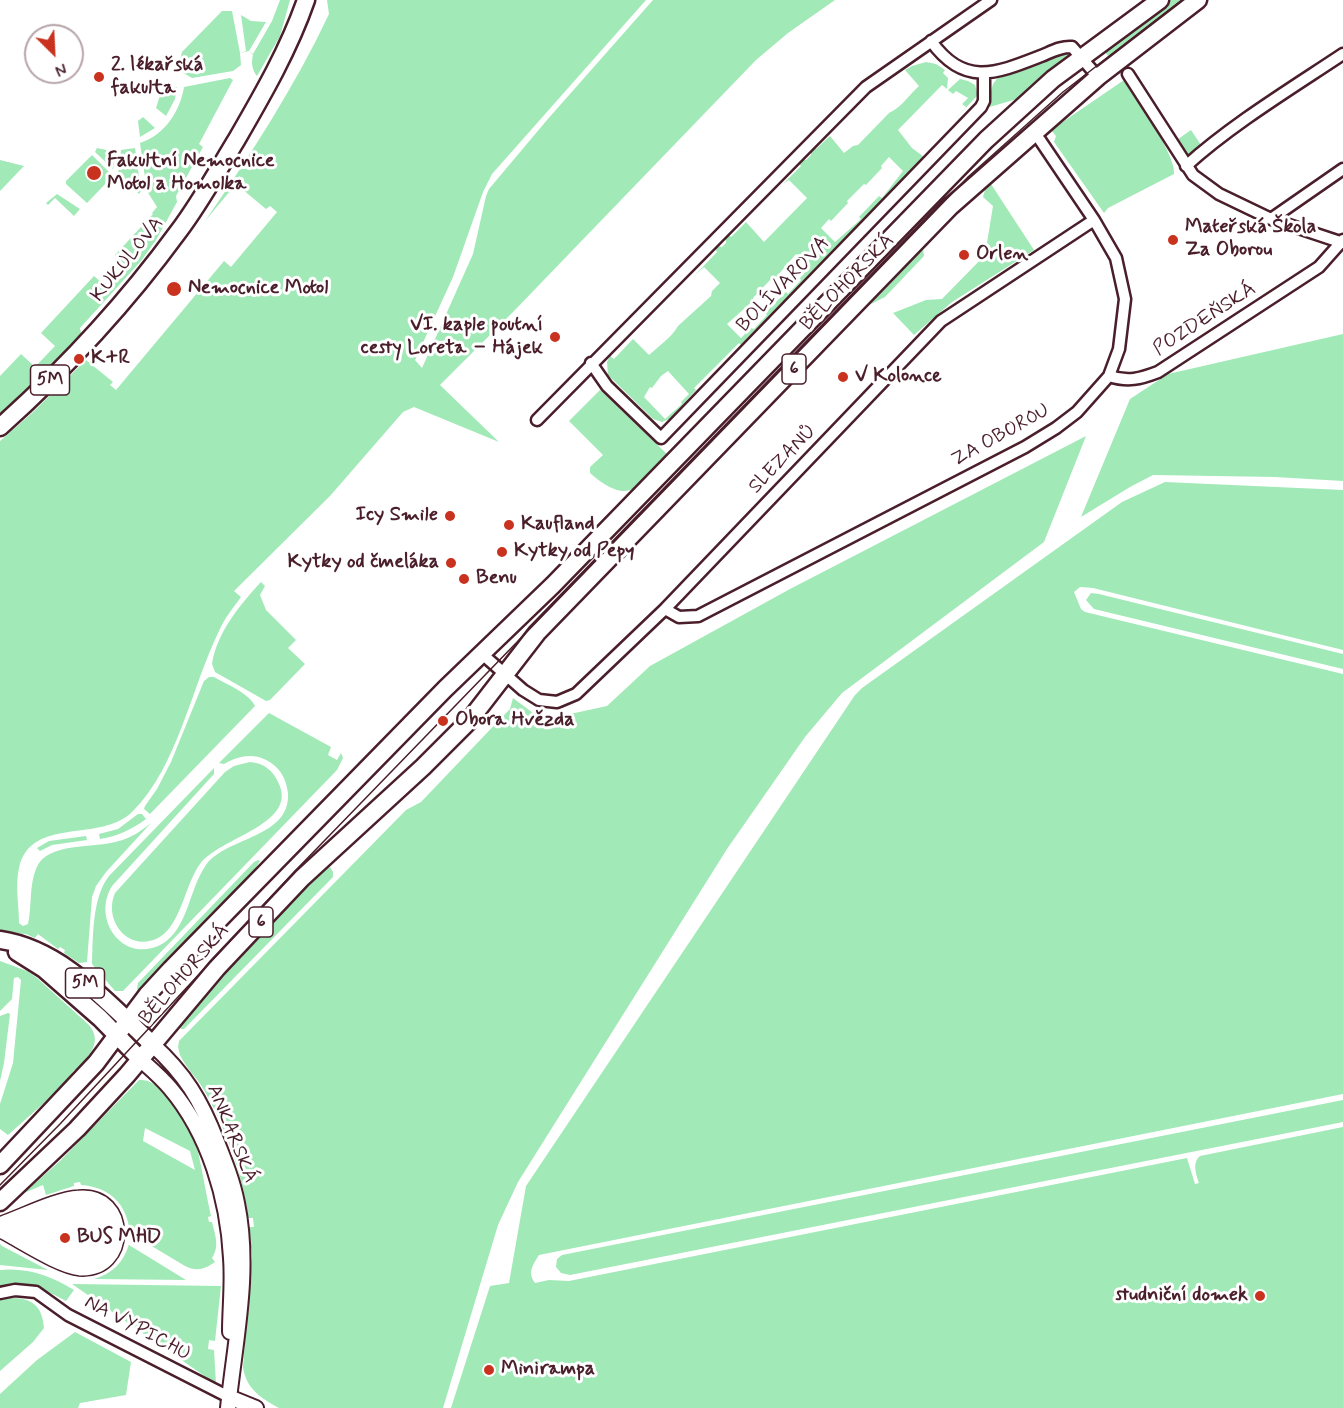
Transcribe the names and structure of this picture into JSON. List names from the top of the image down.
{
  "streets": {
    "main road": [
      "KUKULOVA",
      "BĚLOHORSKÁ",
      "6",
      "5M"
    ],
    "street": [
      "BOLÍVAROVA",
      "POZDEŇSKÁ",
      "ZA OBOROU",
      "SLEZANŮ",
      "ANKARSKÁ",
      "NA VYPICHU"
    ]
  },
  "crossings": [
    ["BĚLOHORSKÁ", "5M"],
    ["BĚLOHORSKÁ", "SLEZANŮ"],
    ["BĚLOHORSKÁ", "ANKARSKÁ"],
    ["POZDEŇSKÁ", "ZA OBOROU"],
    ["5M", "ANKARSKÁ"],
    ["ZA OBOROU", "SLEZANŮ"],
    ["ANKARSKÁ", "NA VYPICHU"]
  ],
  "places": [
    "2. lékařská fakulta",
    "Fakultní Nemocnice Motol a Homolka",
    "Mateřská Škola Za Oborou",
    "Orlen",
    "Nemocnice Motol",
    "VI. kaple poutní cesty Loreta – Hájek",
    "K+R",
    "V Kolonce",
    "Icy Smile",
    "Kaufland",
    "Kytky od Pepy",
    "Kytky od čmeláka",
    "Benu",
    "Obora Hvězda",
    "BUS MHD",
    "studniční domek",
    "Minirampa"
  ],
  "north": "bottom right"
}
